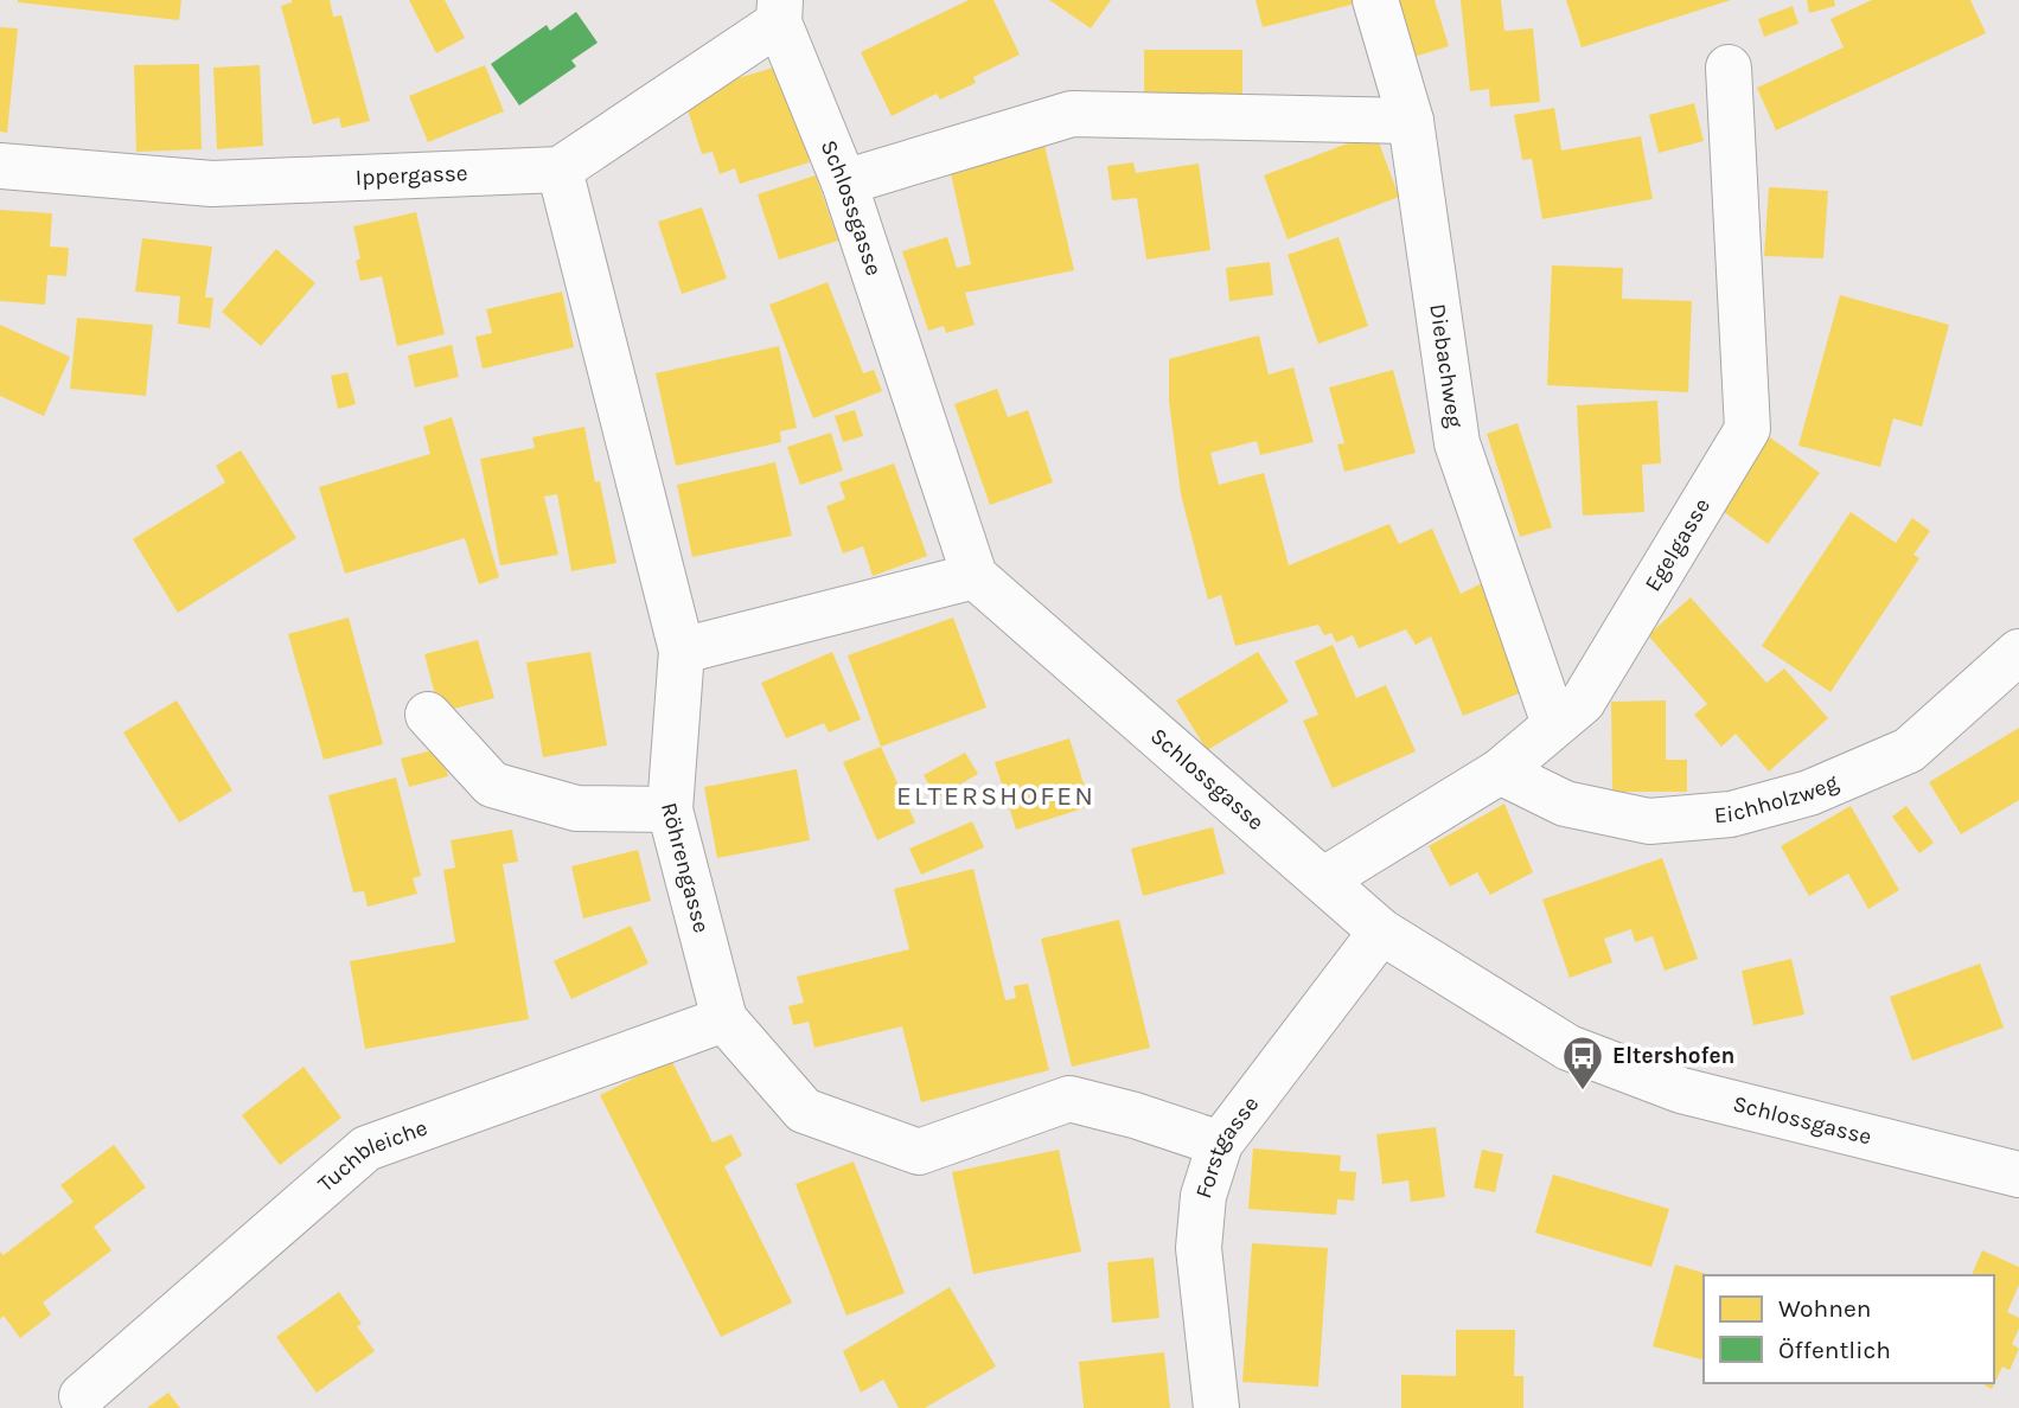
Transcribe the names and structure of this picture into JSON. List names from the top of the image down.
{
  "streets": {
    "street": [
      "Ippergasse",
      "Schlossgasse",
      "Diebachweg",
      "Egelgasse",
      "Eichholzweg",
      "Röhrengasse",
      "Forstgasse",
      "Tuchbleiche"
    ]
  },
  "crossings": [
    ["Ippergasse", "Röhrengasse"],
    ["Schlossgasse", "Egelgasse"],
    ["Schlossgasse", "Forstgasse"],
    ["Diebachweg", "Egelgasse"],
    ["Egelgasse", "Eichholzweg"],
    ["Röhrengasse", "Forstgasse"],
    ["Röhrengasse", "Tuchbleiche"]
  ],
  "districts": ["ELTERSHOFEN"],
  "places": {
    "bus stop": ["Eltershofen"]
  },
  "legend": ["Wohnen", "Öffentlich"]
}
